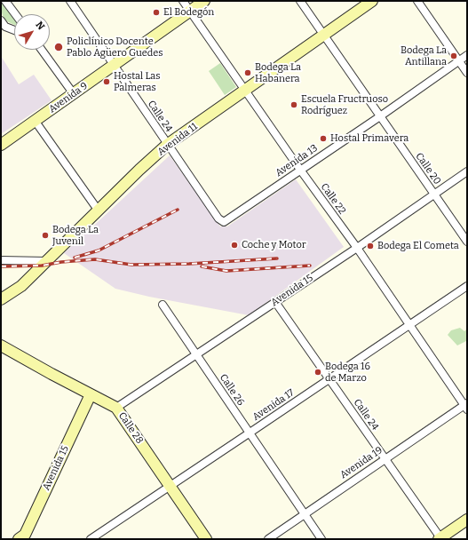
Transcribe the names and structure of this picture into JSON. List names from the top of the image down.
{
  "streets": {
    "main road": [
      "Avenida 9",
      "Avenida 11",
      "Avenida 15",
      "Calle 28"
    ],
    "street": [
      "Calle 24",
      "Avenida 13",
      "Calle 20",
      "Calle 22",
      "Calle 26",
      "Avenida 17",
      "Avenida 19"
    ]
  },
  "crossings": [
    ["Avenida 9", "Calle 24"],
    ["Avenida 9", "Calle 22"],
    ["Calle 24", "Avenida 11"],
    ["Calle 24", "Avenida 13"],
    ["Calle 24", "Avenida 15"],
    ["Calle 24", "Avenida 17"],
    ["Calle 24", "Avenida 19"],
    ["Avenida 11", "Calle 20"],
    ["Avenida 11", "Calle 22"],
    ["Avenida 13", "Calle 20"],
    ["Avenida 13", "Calle 22"],
    ["Calle 20", "Avenida 15"],
    ["Calle 22", "Avenida 15"],
    ["Calle 22", "Avenida 17"],
    ["Calle 22", "Avenida 19"],
    ["Avenida 15", "Calle 26"],
    ["Avenida 15", "Calle 28"],
    ["Calle 26", "Avenida 17"],
    ["Calle 26", "Avenida 19"],
    ["Avenida 17", "Calle 28"]
  ],
  "places": [
    "El Bodegón",
    "Policlínico Docente Pablo Agüero Guedes",
    "Bodega La Antillana",
    "Bodega La Habanera",
    "Hostal Las Palmeras",
    "Escuela Fructruoso Rodríguez",
    "Hostal Primavera",
    "Bodega La Juvenil",
    "Coche y Motor",
    "Bodega El Cometa",
    "Bodega 16 de Marzo"
  ],
  "north": "top right"
}
